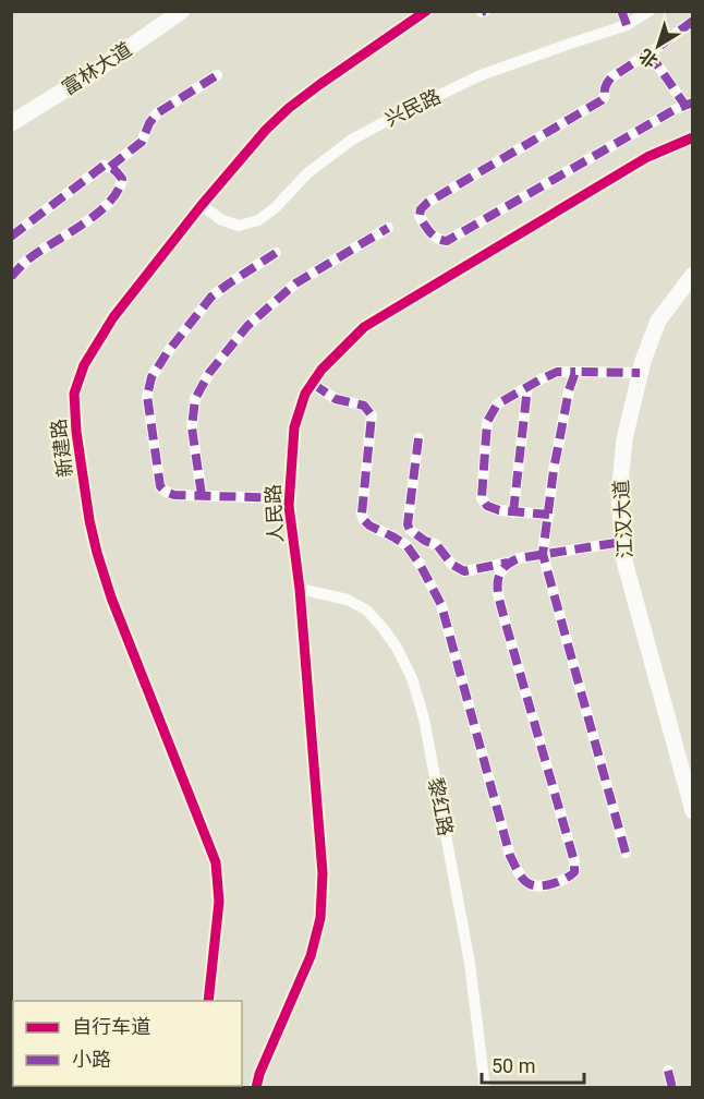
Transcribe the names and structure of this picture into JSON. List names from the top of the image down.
{
  "streets": {
    "main road": ["富林大道", "江汉大道"],
    "street": [
      "兴民路",
      "新建路",
      "人民路",
      "黎红路"
    ]
  },
  "crossings": [
    ["兴民路", "新建路"],
    ["人民路", "黎红路"]
  ],
  "legend": ["自行车道", "小路"],
  "scale_bar": "50 m",
  "north": "bottom left"
}
